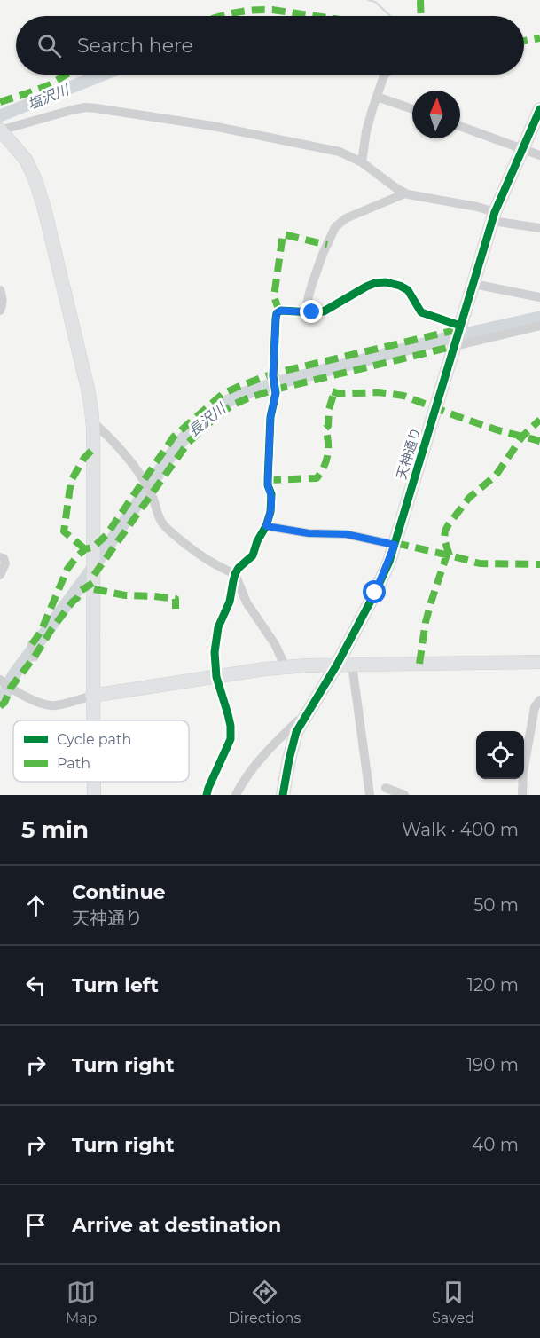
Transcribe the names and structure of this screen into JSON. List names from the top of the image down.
{
  "streets": {
    "street": ["天神通り"]
  },
  "water": ["塩沢川", "長沢川"],
  "legend": ["Cycle path", "Path"],
  "north": "top",
  "page": {
    "search": "Search here",
    "heading": ["5 min", "Walk · 400 m"],
    "list": [
      ["Continue", "天神通り", "50 m"],
      ["Turn left", "120 m"],
      ["Turn right", "190 m"],
      ["Turn right", "40 m"],
      "Arrive at destination"
    ],
    "nav": ["Map", "Directions", "Saved"]
  }
}
